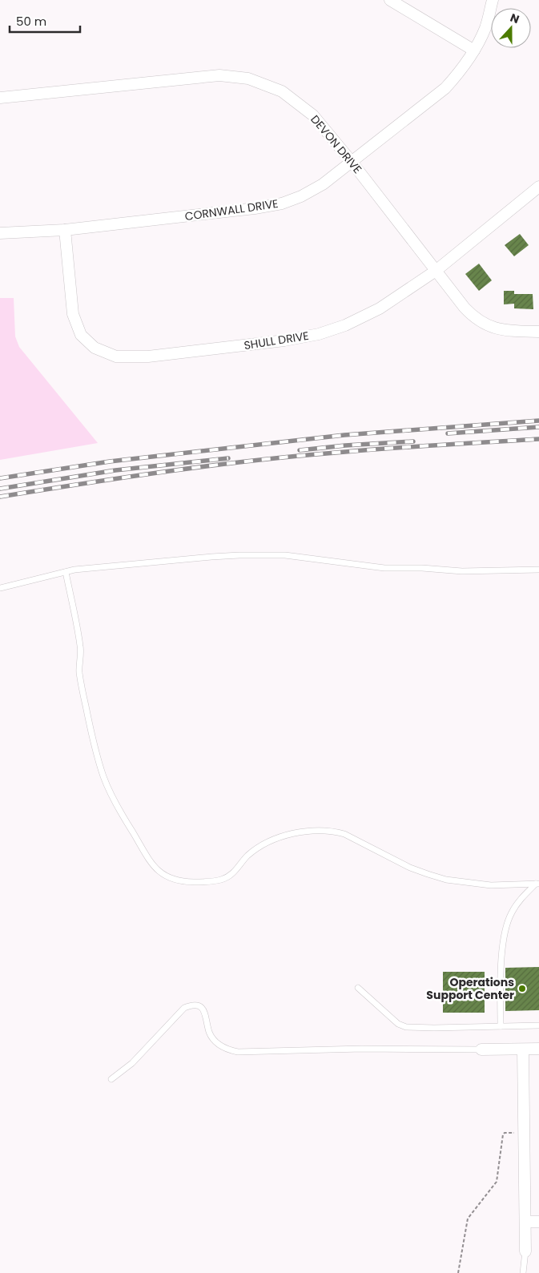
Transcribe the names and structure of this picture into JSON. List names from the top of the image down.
{
  "streets": {
    "street": ["DEVON DRIVE", "CORNWALL DRIVE", "SHULL DRIVE"]
  },
  "crossings": [
    ["DEVON DRIVE", "CORNWALL DRIVE"],
    ["DEVON DRIVE", "SHULL DRIVE"],
    ["CORNWALL DRIVE", "SHULL DRIVE"]
  ],
  "places": ["Operations Support Center"],
  "scale_bar": "50 m",
  "north": "top"
}
